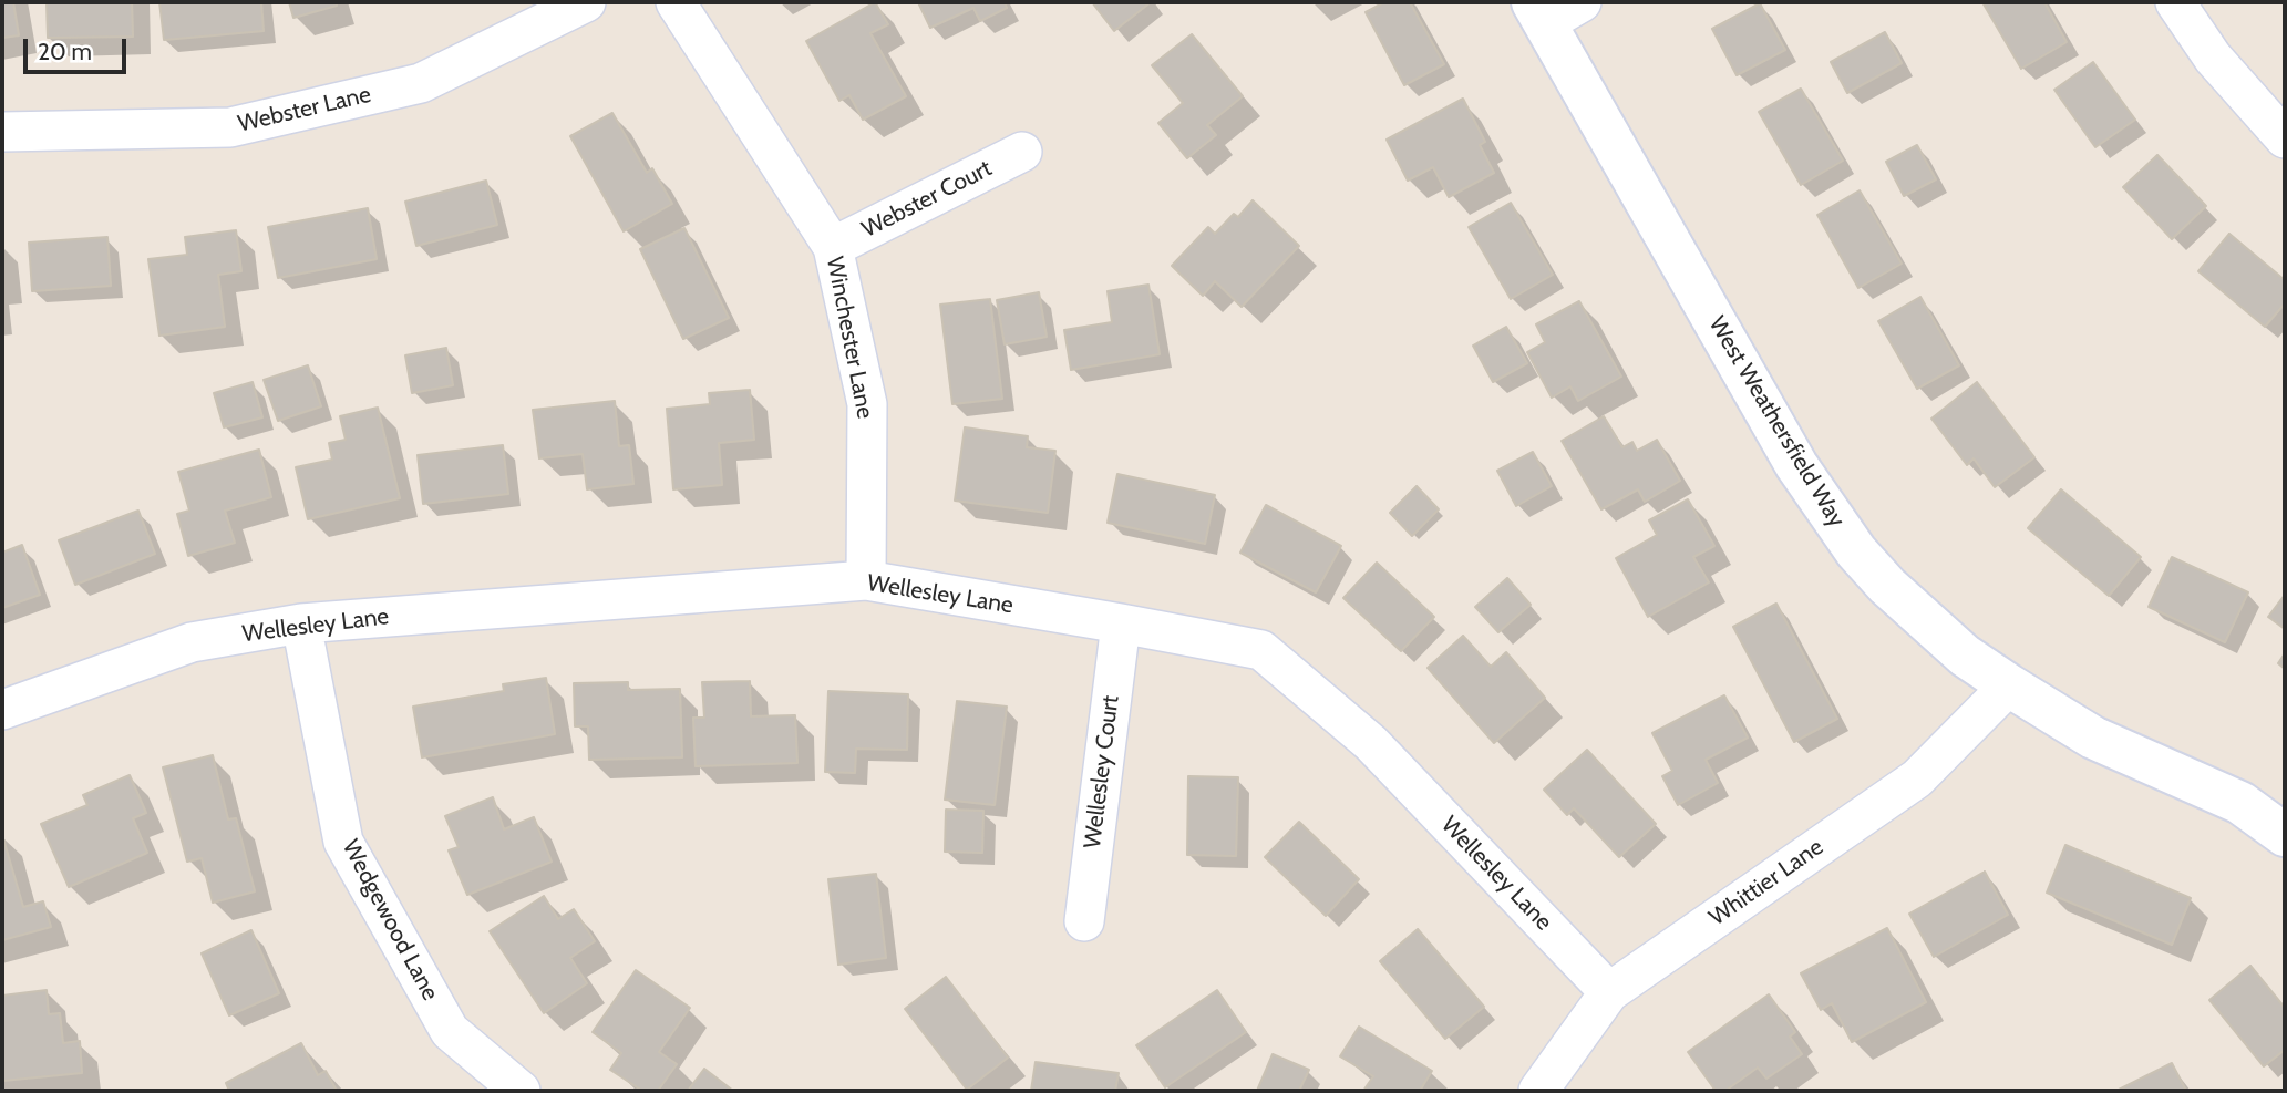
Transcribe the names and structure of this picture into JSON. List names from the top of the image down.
{
  "streets": {
    "street": [
      "Webster Lane",
      "Webster Court",
      "Winchester Lane",
      "West Weathersfield Way",
      "Wellesley Lane",
      "Wellesley Court",
      "Whittier Lane",
      "Wedgewood Lane"
    ]
  },
  "crossings": [
    ["Webster Court", "Winchester Lane"],
    ["Winchester Lane", "Wellesley Lane"],
    ["West Weathersfield Way", "Whittier Lane"],
    ["Wellesley Lane", "Wellesley Court"],
    ["Wellesley Lane", "Whittier Lane"],
    ["Wellesley Lane", "Wedgewood Lane"]
  ],
  "scale_bar": "20 m"
}
